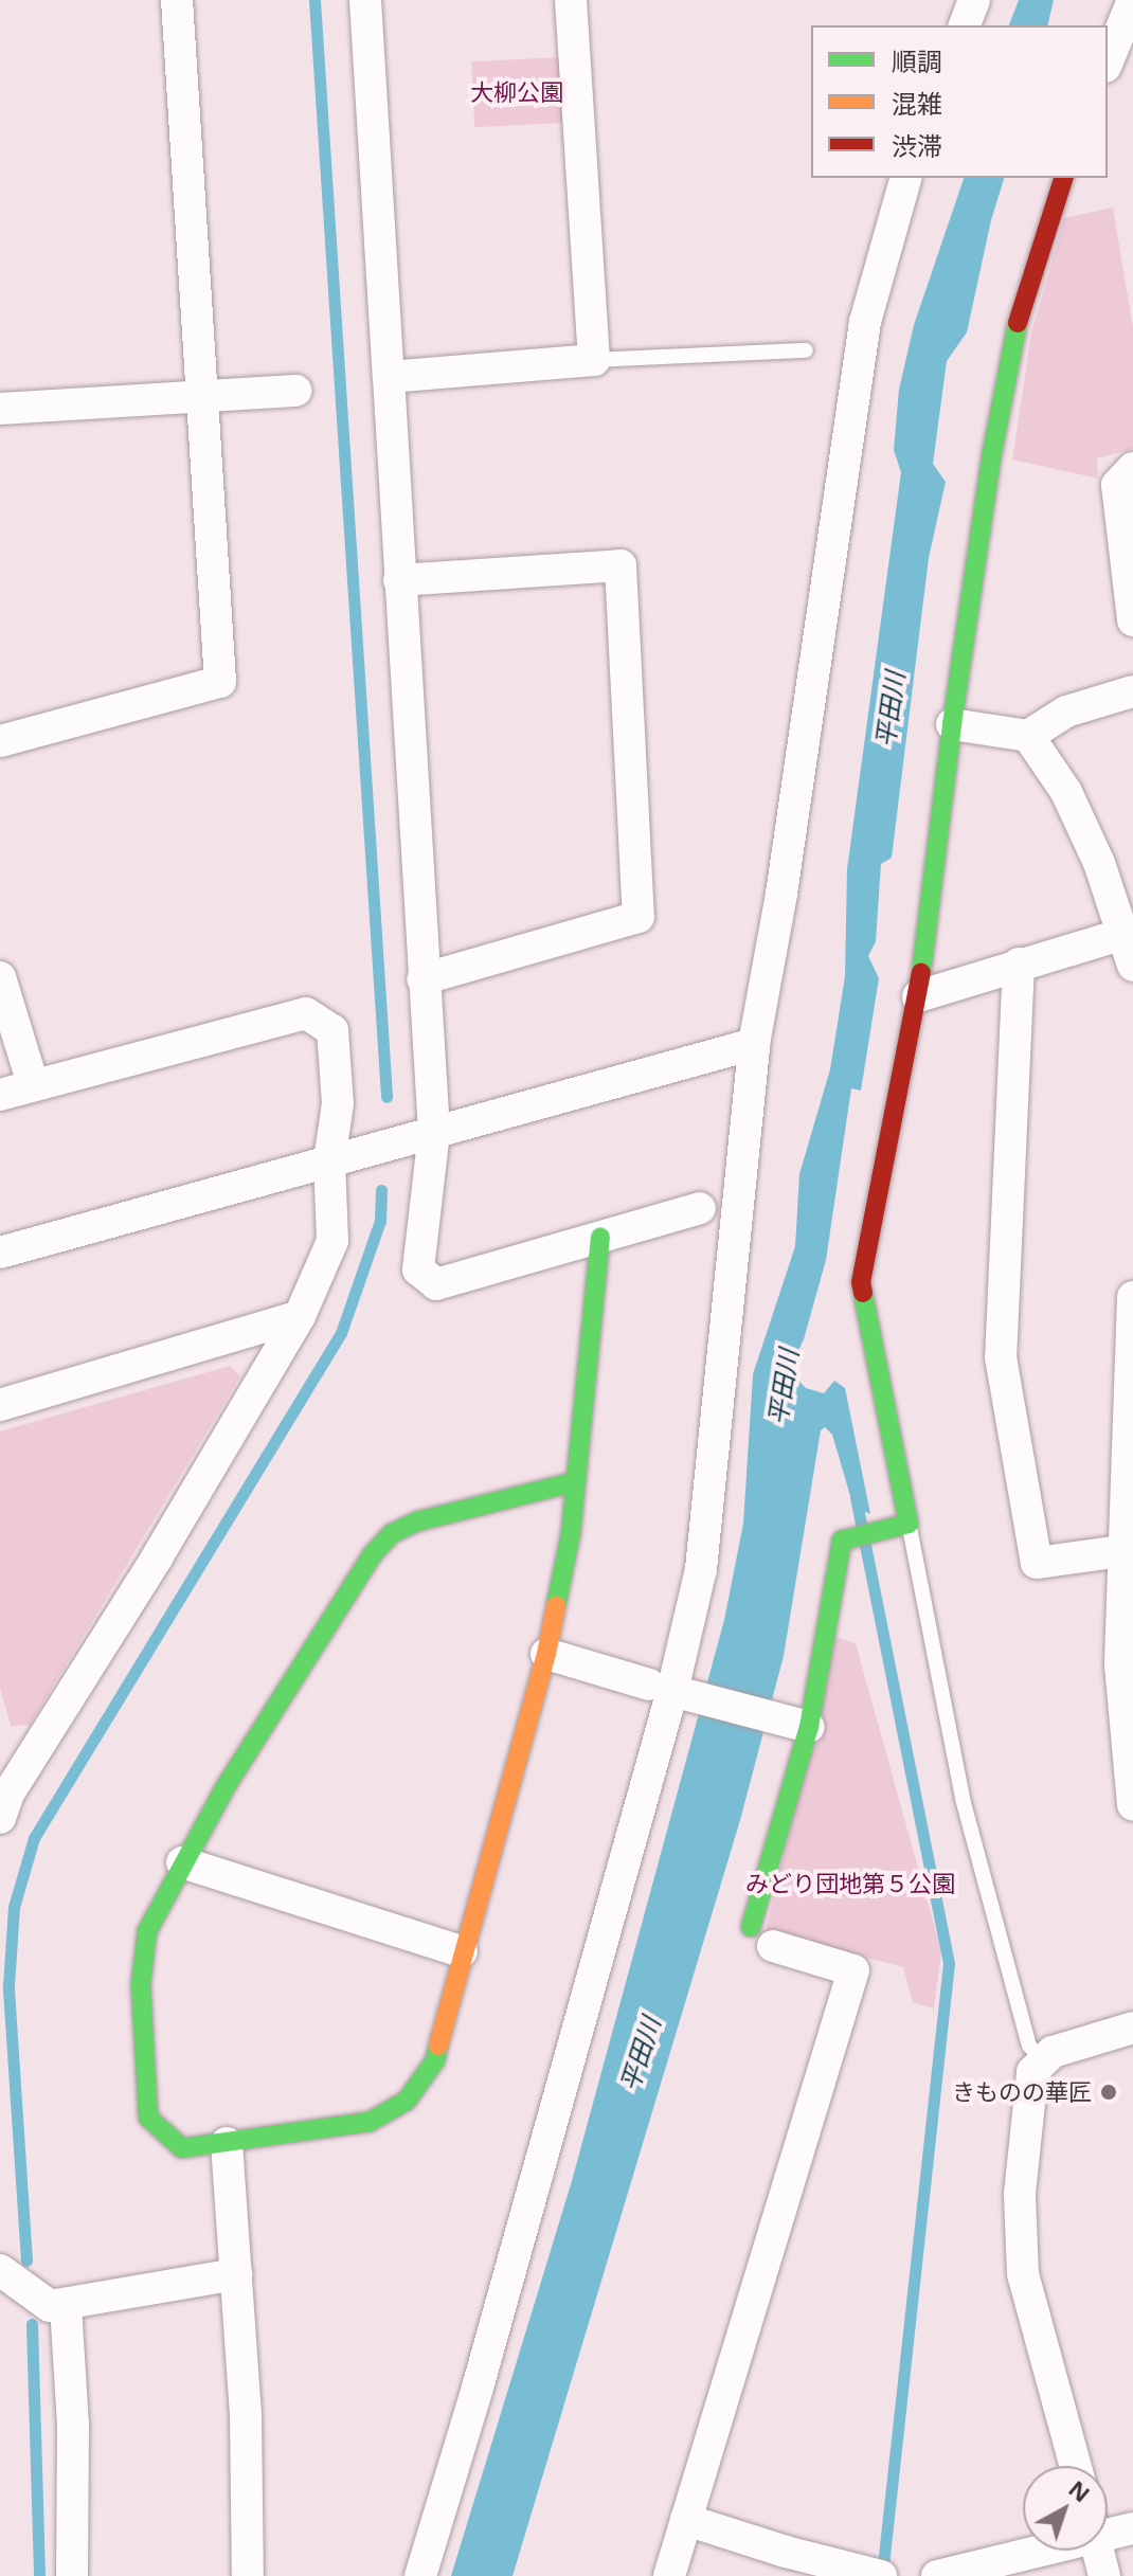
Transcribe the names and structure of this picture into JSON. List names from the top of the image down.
{
  "water": ["平田川"],
  "parks": ["大柳公園", "みどり団地第５公園"],
  "places": ["きものの華匠"],
  "legend": ["順調", "混雑", "渋滞"],
  "north": "top right"
}
